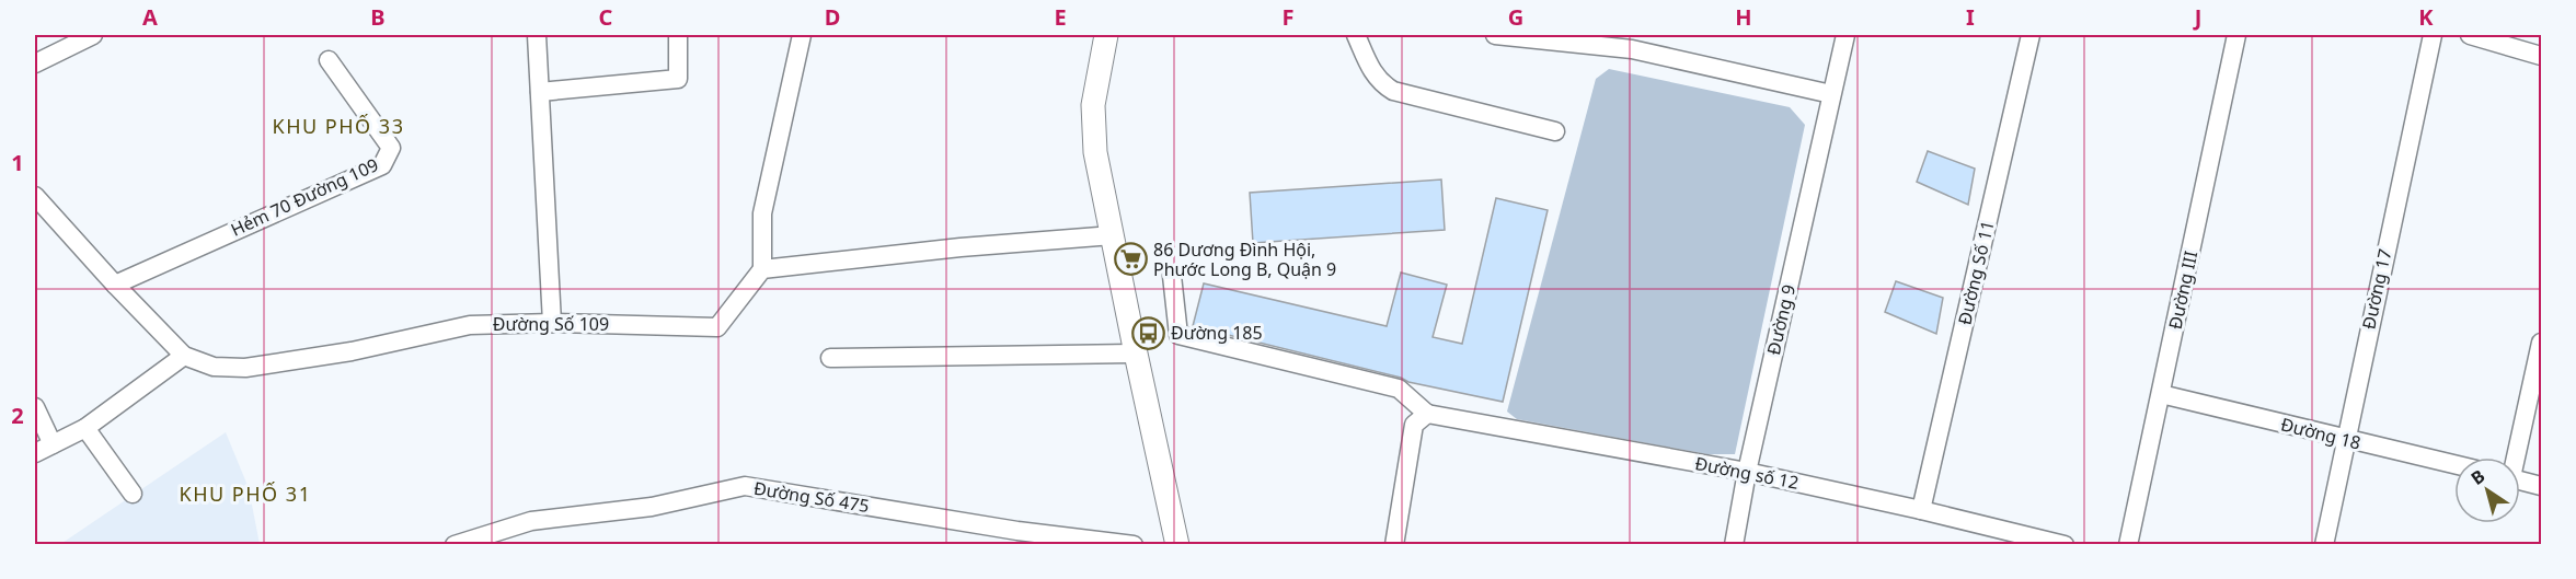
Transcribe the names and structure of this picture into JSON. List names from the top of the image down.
{
  "streets": {
    "street": [
      "Hẻm 70 Đường 109",
      "Đường Số 11",
      "Đường 17",
      "Đường III",
      "Đường 9",
      "Đường Số 109",
      "Đường 18",
      "Đường số 12",
      "Đường Số 475"
    ]
  },
  "crossings": [
    ["Hẻm 70 Đường 109", "Đường Số 109"],
    ["Đường Số 11", "Đường số 12"],
    ["Đường 17", "Đường 18"],
    ["Đường III", "Đường 18"],
    ["Đường 9", "Đường số 12"]
  ],
  "districts": ["KHU PHỐ 33", "KHU PHỐ 31"],
  "places": {
    "supermarket": ["86 Dương Đình Hội, Phước Long B, Quận 9"],
    "bus stop": ["Đường 185"]
  },
  "north": "top left",
  "grid": {
    "columns": [
      "A",
      "B",
      "C",
      "D",
      "E",
      "F",
      "G",
      "H",
      "I",
      "J",
      "K"
    ],
    "rows": ["1", "2"]
  }
}
